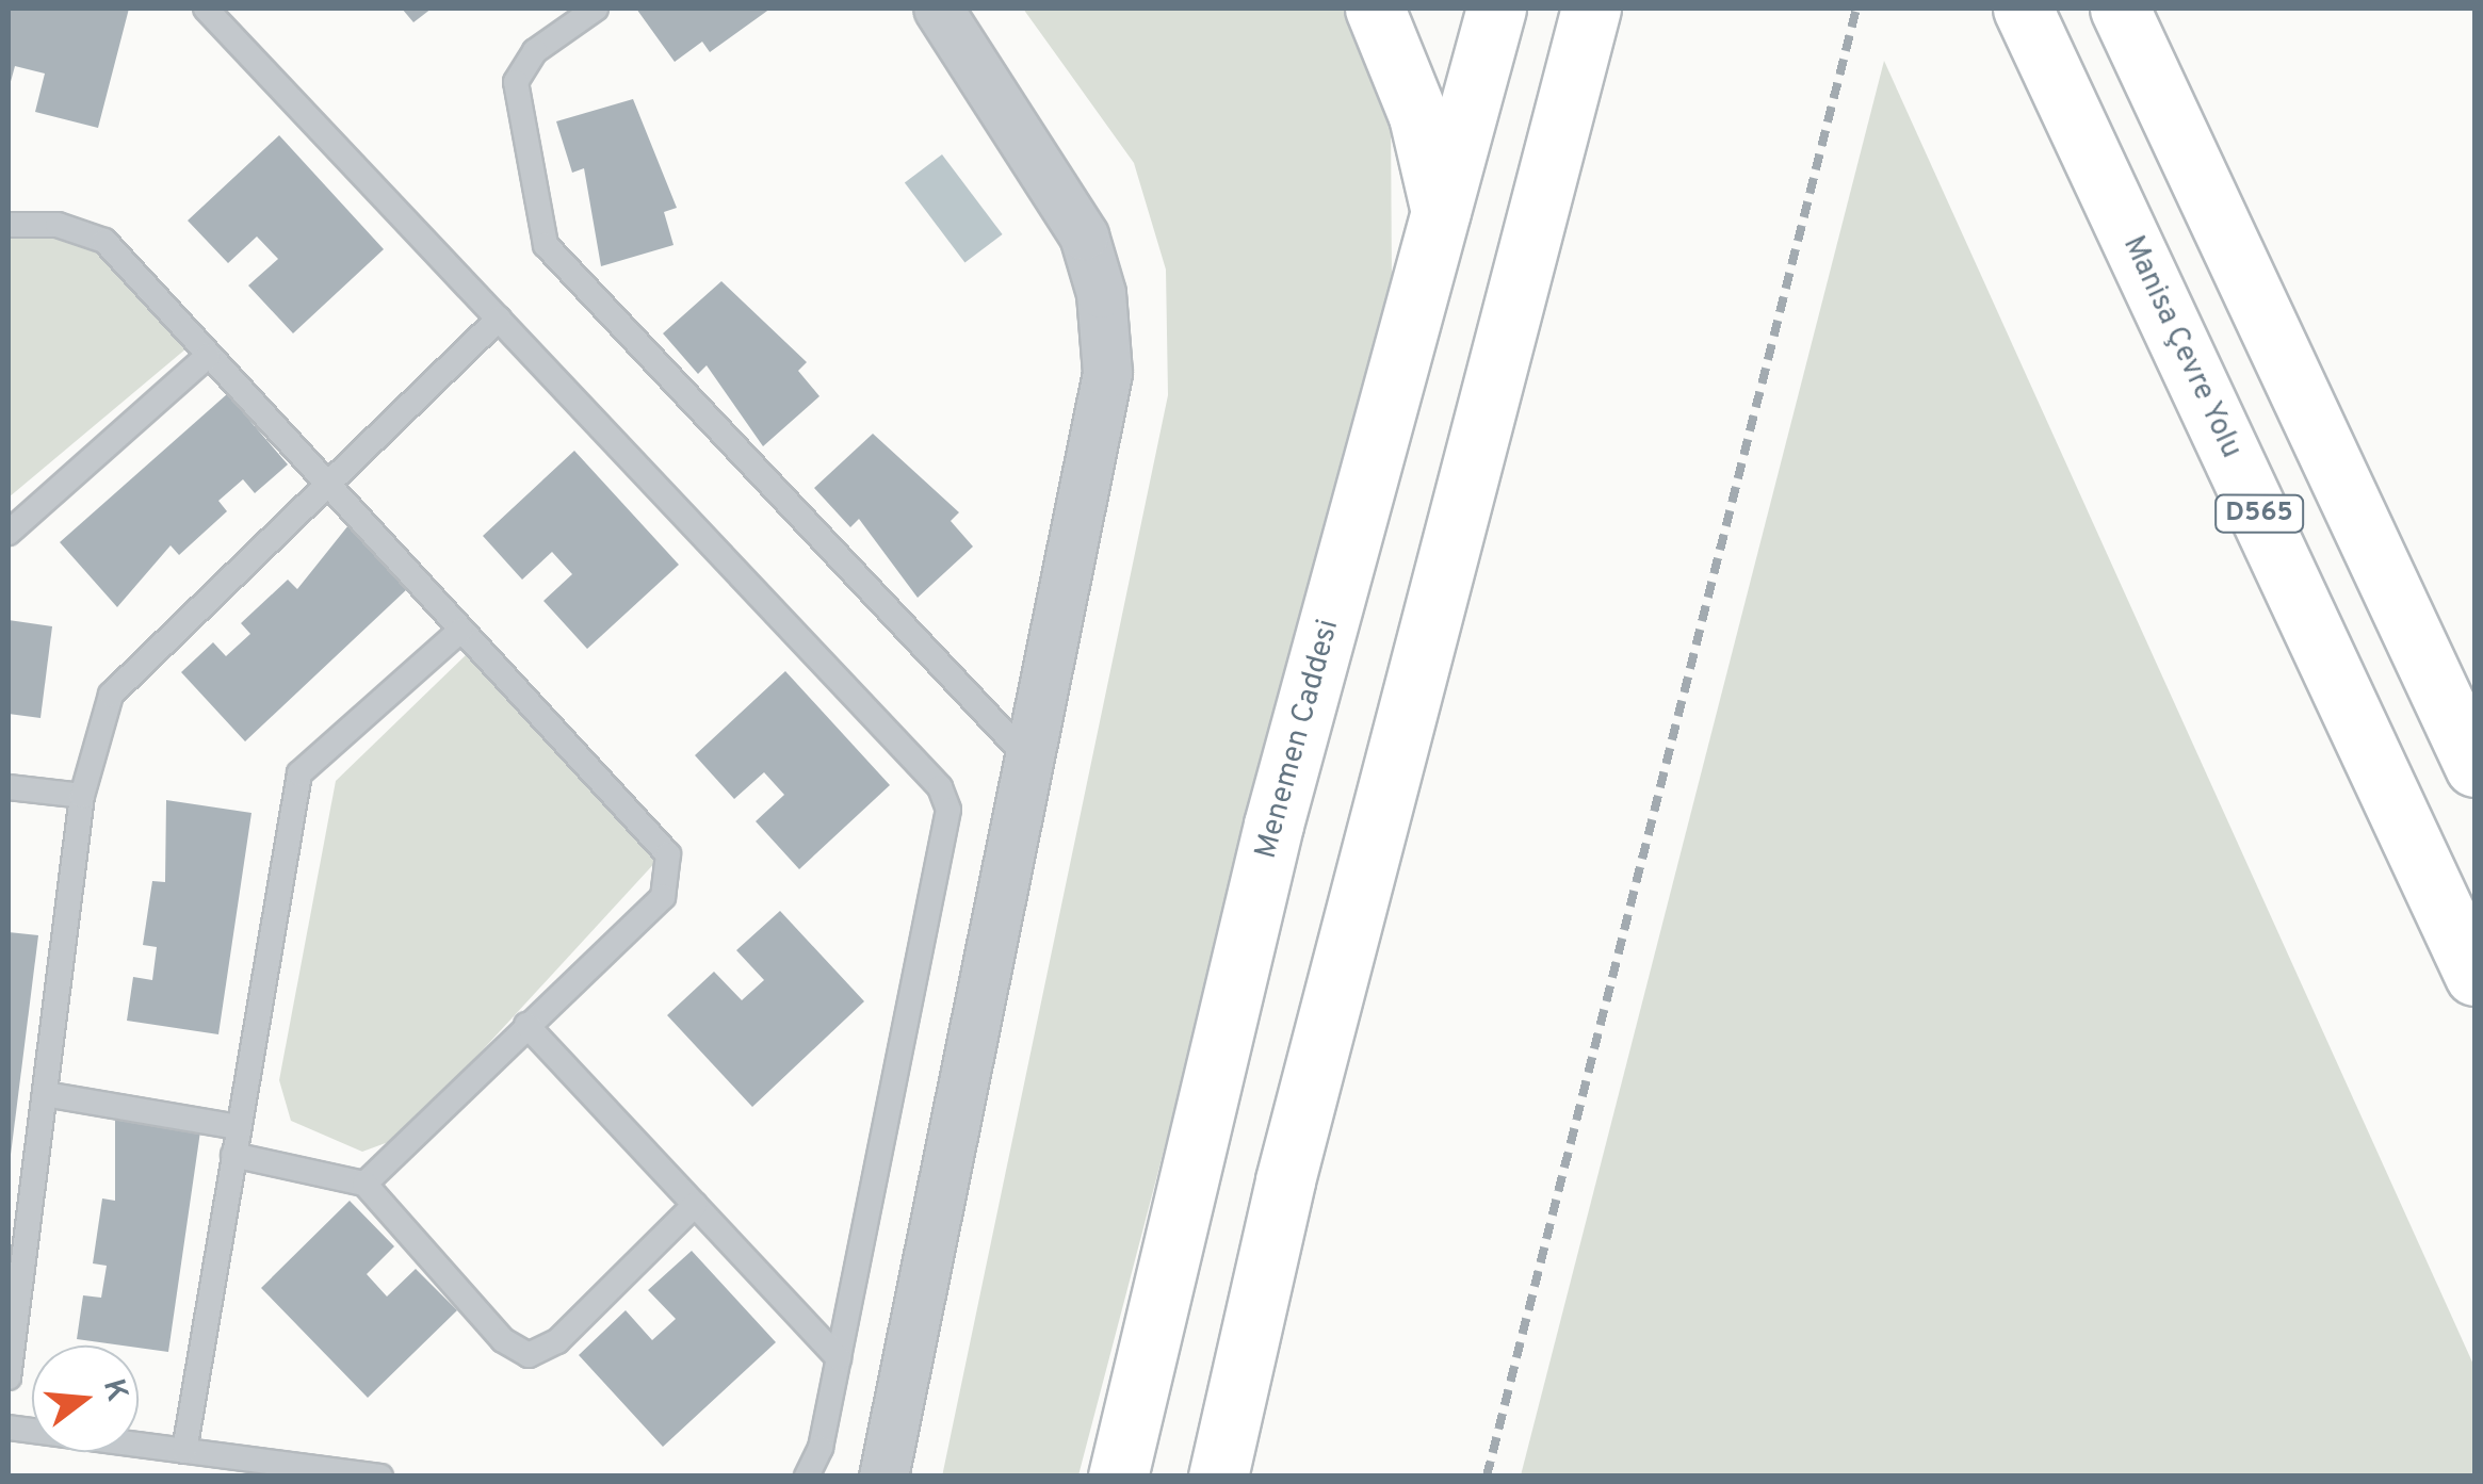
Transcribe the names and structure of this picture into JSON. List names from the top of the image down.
{
  "streets": {
    "main road": ["Manisa Çevre Yolu", "D565", "Menemen Caddesi"]
  },
  "north": "right"
}
